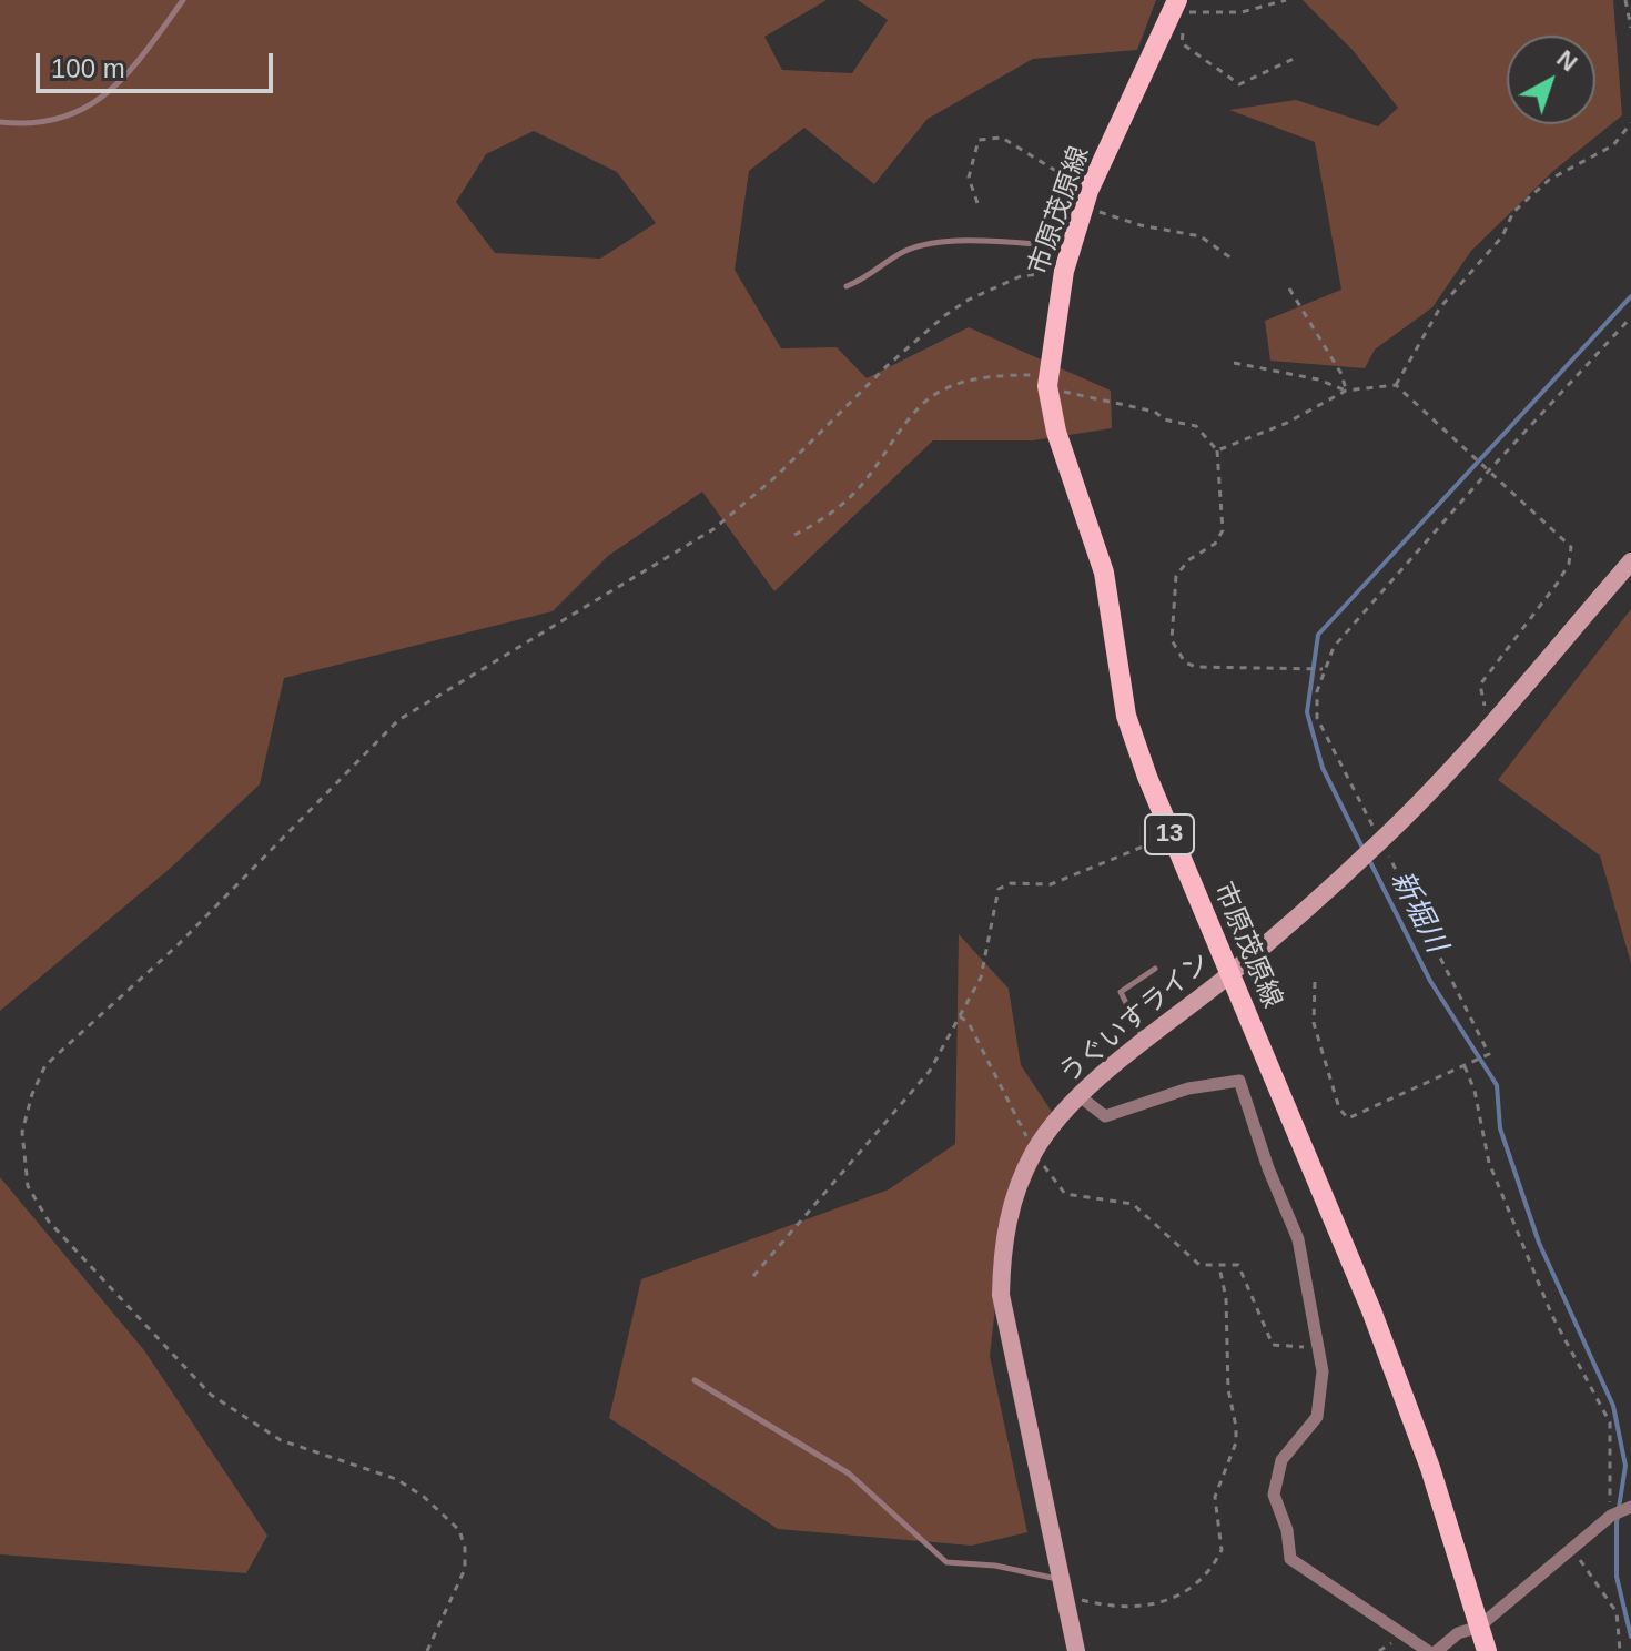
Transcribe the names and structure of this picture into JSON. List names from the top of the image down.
{
  "streets": {
    "main road": ["市原茂原線", "13"],
    "street": ["うぐいすライン"]
  },
  "crossings": [
    ["市原茂原線", "うぐいすライン"]
  ],
  "water": ["新堀川"],
  "scale_bar": "100 m",
  "north": "top right"
}
